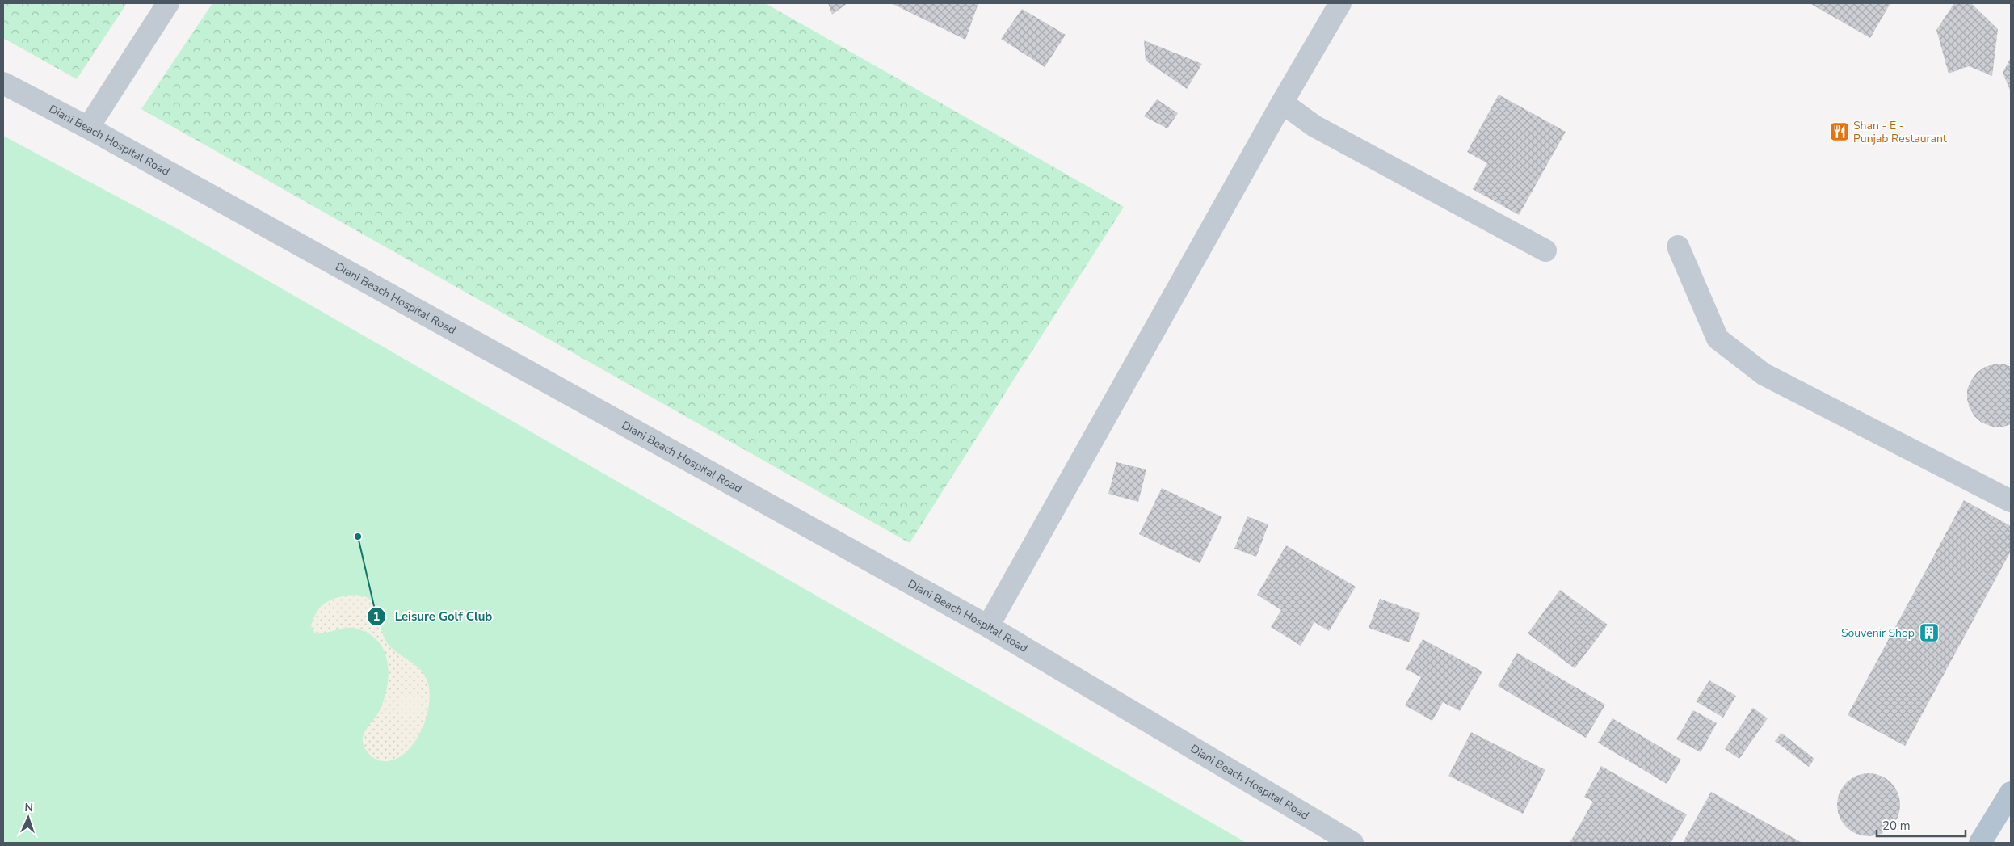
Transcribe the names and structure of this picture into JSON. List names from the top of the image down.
{
  "streets": {
    "street": ["Diani Beach Hospital Road"]
  },
  "places": {
    "restaurant": ["Shan - E - Punjab Restaurant"],
    "other": ["Leisure Golf Club"],
    "building": ["Souvenir Shop"]
  },
  "scale_bar": "20 m",
  "north": "top"
}
